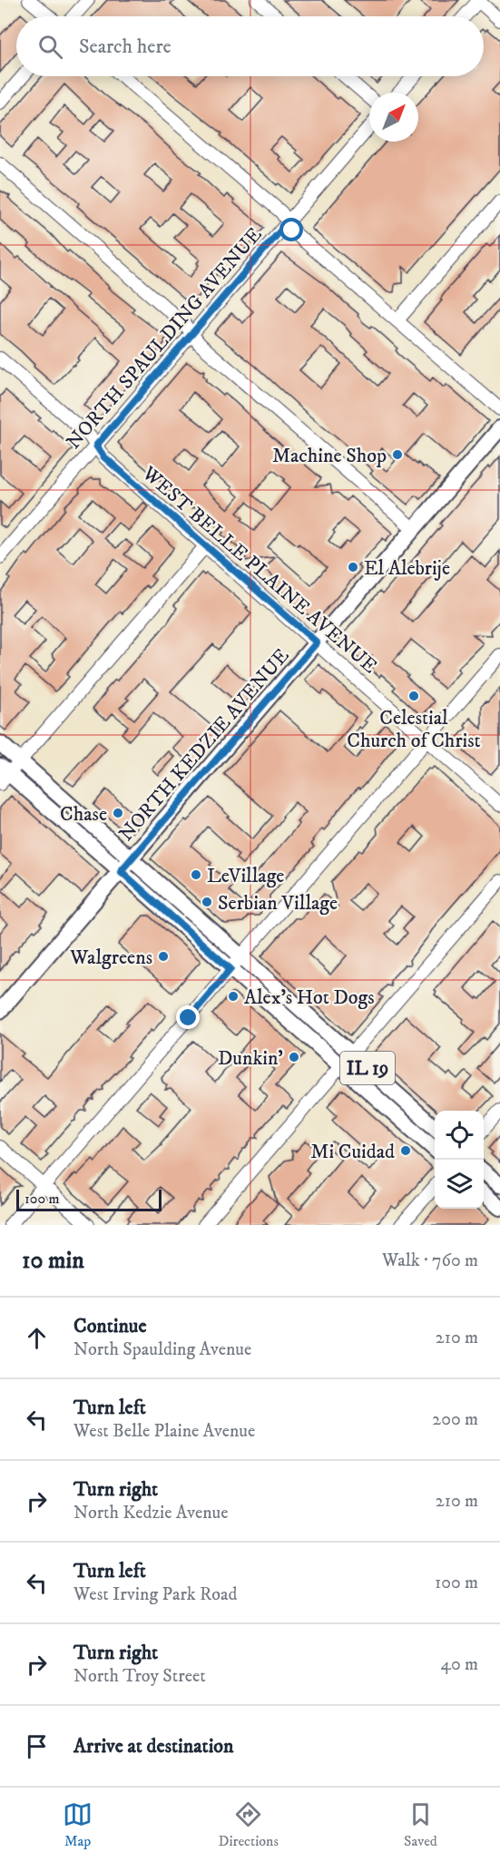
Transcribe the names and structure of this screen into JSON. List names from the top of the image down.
{
  "streets": {
    "main road": ["NORTH KEDZIE AVENUE", "IL 19"],
    "street": ["NORTH SPAULDING AVENUE", "WEST BELLE PLAINE AVENUE"]
  },
  "crossings": [
    ["NORTH SPAULDING AVENUE", "WEST BELLE PLAINE AVENUE"],
    ["WEST BELLE PLAINE AVENUE", "NORTH KEDZIE AVENUE"],
    ["NORTH KEDZIE AVENUE", "IL 19"]
  ],
  "places": [
    "Machine Shop",
    "El Alebrije",
    "Celestial Church of Christ",
    "Chase",
    "LeVillage",
    "Serbian Village",
    "Walgreens",
    "Alex's Hot Dogs",
    "Dunkin'",
    "Mi Cuidad"
  ],
  "scale_bar": "100 m",
  "north": "top right",
  "page": {
    "search": "Search here",
    "scale": "100 m",
    "heading": ["10 min", "Walk · 760 m"],
    "list": [
      ["Continue", "North Spaulding Avenue", "210 m"],
      ["Turn left", "West Belle Plaine Avenue", "200 m"],
      ["Turn right", "North Kedzie Avenue", "210 m"],
      ["Turn left", "West Irving Park Road", "100 m"],
      ["Turn right", "North Troy Street", "40 m"],
      "Arrive at destination"
    ],
    "nav": ["Map", "Directions", "Saved"]
  }
}
